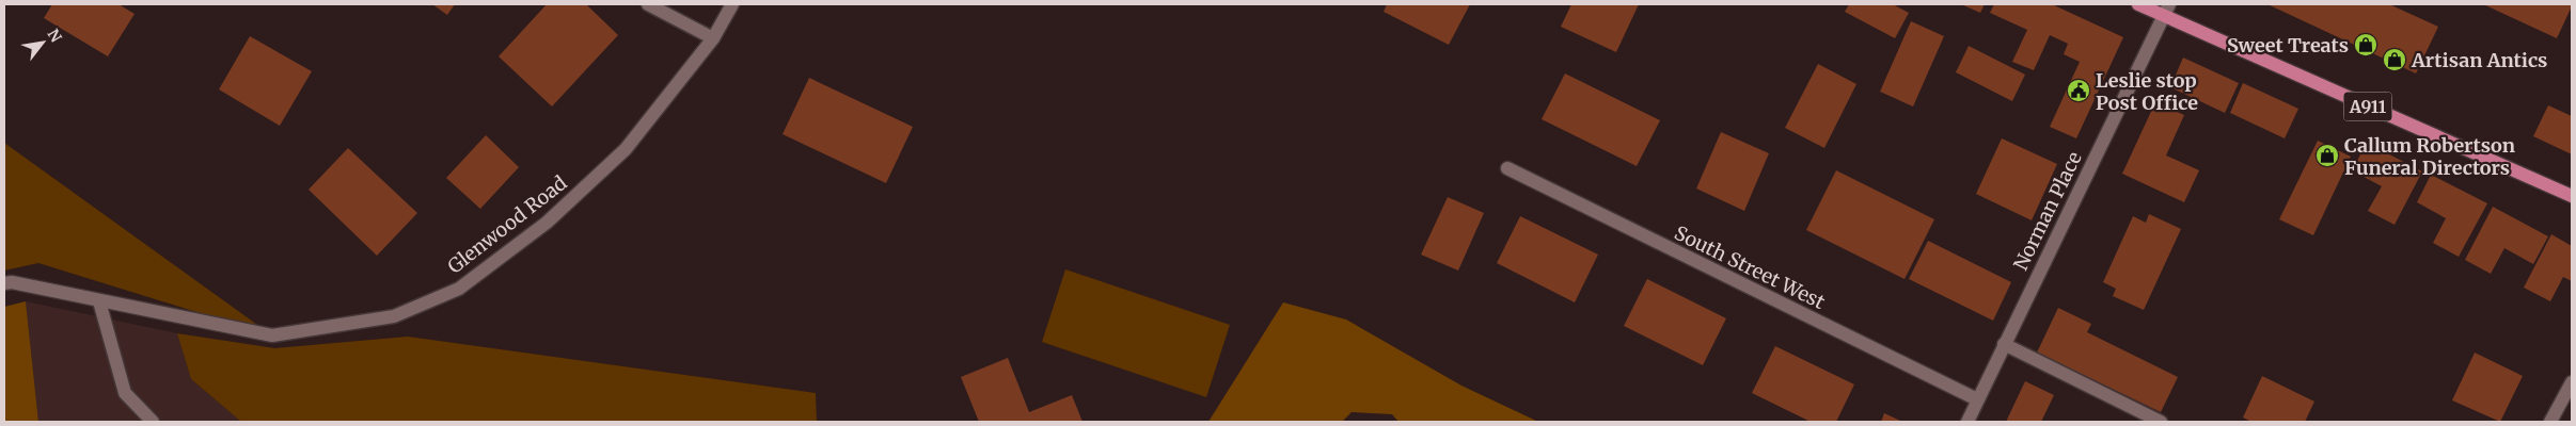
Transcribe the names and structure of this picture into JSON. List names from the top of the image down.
{
  "streets": {
    "main road": ["A911"],
    "street": ["Norman Place", "Glenwood Road", "South Street West"]
  },
  "crossings": [
    ["A911", "Norman Place"],
    ["Norman Place", "South Street West"]
  ],
  "places": {
    "shop": ["Sweet Treats", "Artisan Antics", "Callum Robertson Funeral Directors"],
    "public building": ["Leslie stop Post Office"]
  },
  "north": "top right"
}
